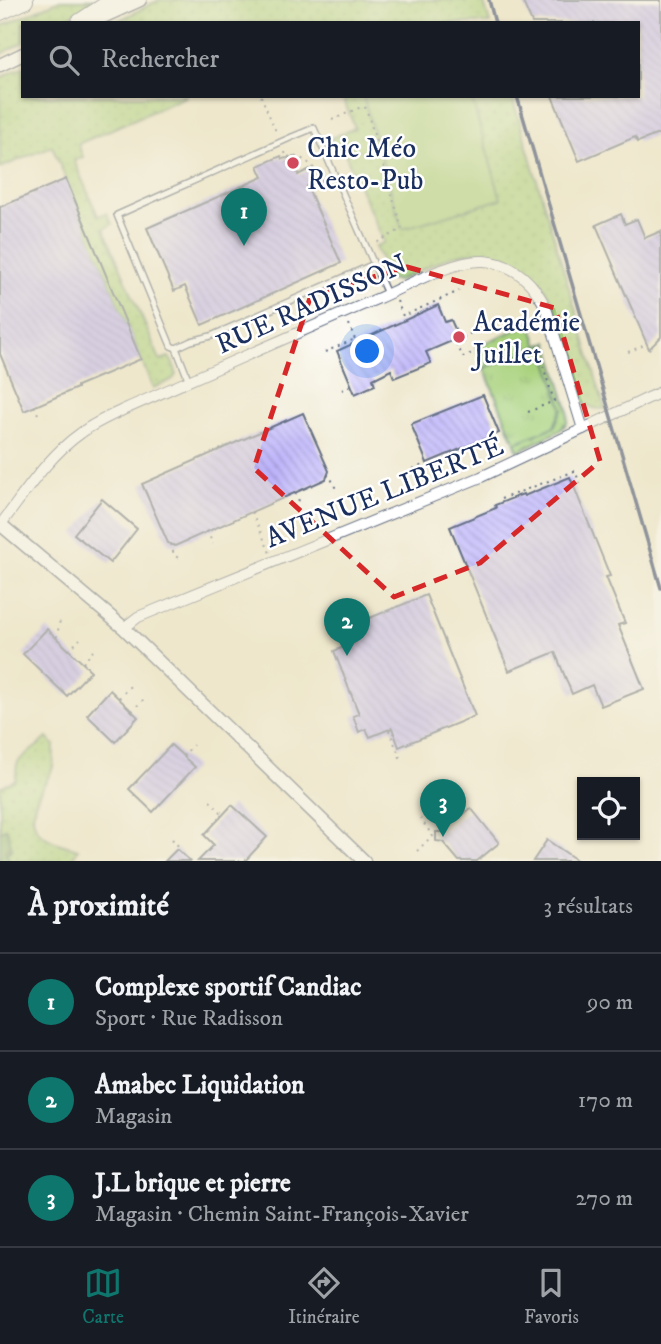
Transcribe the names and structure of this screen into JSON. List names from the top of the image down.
{
  "streets": {
    "street": ["RUE RADISSON", "AVENUE LIBERTÉ"]
  },
  "crossings": [
    ["RUE RADISSON", "AVENUE LIBERTÉ"]
  ],
  "places": ["Chic Méo Resto-Pub", "Académie Juillet"],
  "page": {
    "search": "Rechercher",
    "pins": ["1", "2", "3"],
    "heading": ["À proximité", "3 résultats"],
    "list": [
      {
        "mark": "1",
        "name": "Complexe sportif Candiac",
        "note": "Sport · Rue Radisson",
        "value": "90 m"
      },
      {
        "mark": "2",
        "name": "Amabec Liquidation",
        "note": "Magasin",
        "value": "170 m"
      },
      {
        "mark": "3",
        "name": "J.L brique et pierre",
        "note": "Magasin · Chemin Saint-François-Xavier",
        "value": "270 m"
      }
    ],
    "nav": ["Carte", "Itinéraire", "Favoris"]
  }
}
